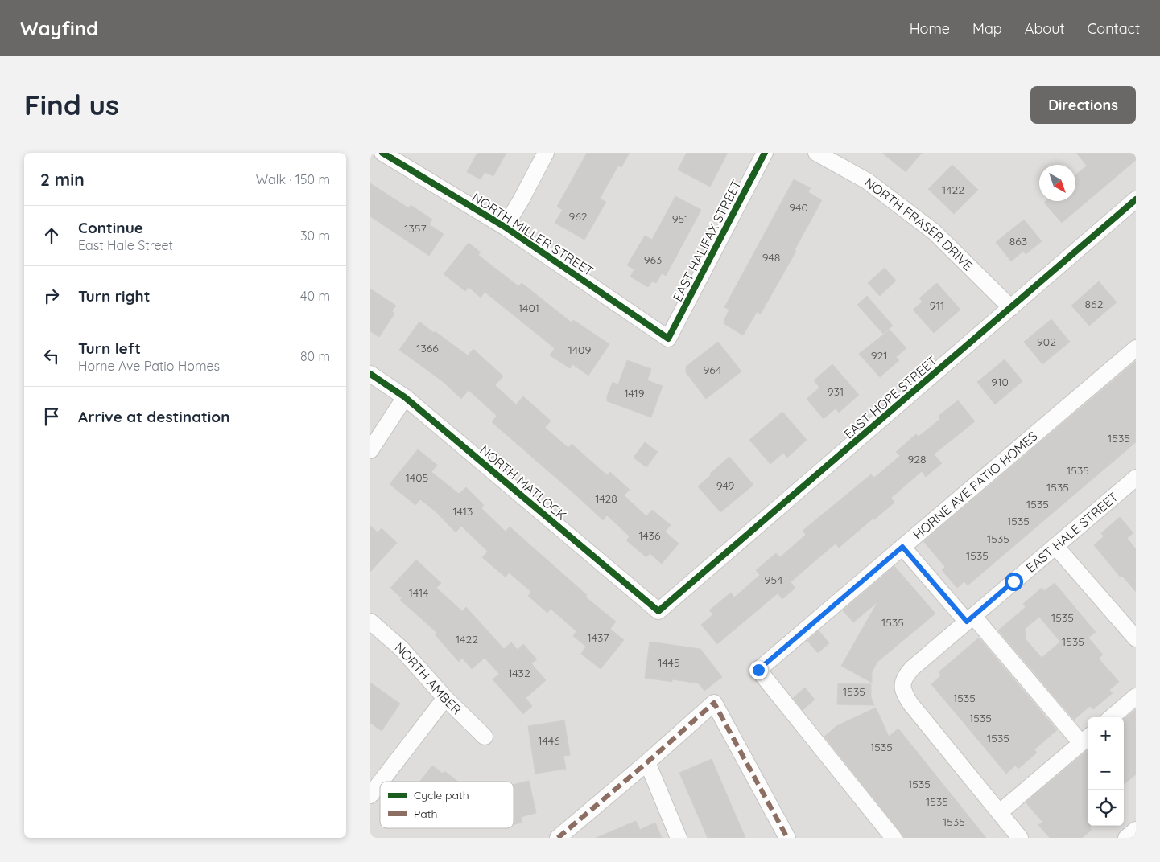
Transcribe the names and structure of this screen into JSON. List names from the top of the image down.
{
  "streets": {
    "street": [
      "NORTH FRASER DRIVE",
      "NORTH MILLER STREET",
      "EAST HALIFAX STREET",
      "EAST HOPE STREET",
      "NORTH MATLOCK",
      "HORNE AVE PATIO HOMES",
      "EAST HALE STREET",
      "NORTH AMBER"
    ]
  },
  "crossings": [
    ["NORTH FRASER DRIVE", "EAST HOPE STREET"],
    ["NORTH MILLER STREET", "EAST HALIFAX STREET"],
    ["EAST HOPE STREET", "NORTH MATLOCK"]
  ],
  "house_numbers": [
    "1422",
    "940",
    "962",
    "951",
    "1357",
    "863",
    "948",
    "963",
    "862",
    "911",
    "1401",
    "902",
    "1366",
    "1409",
    "921",
    "964",
    "910",
    "931",
    "1419",
    "1535",
    "928",
    "1535",
    "1405",
    "949",
    "1535",
    "1428",
    "1535",
    "1413",
    "1535",
    "1436",
    "1535",
    "1535",
    "954",
    "1414",
    "1535",
    "1535",
    "1437",
    "1422",
    "1535",
    "1445",
    "1432",
    "1535",
    "1535",
    "1535",
    "1535",
    "1446",
    "1535",
    "1535",
    "1535",
    "1535"
  ],
  "legend": ["Cycle path", "Path"],
  "north": "bottom right",
  "page": {
    "header": "Wayfind",
    "nav": [
      "Home",
      "Map",
      "About",
      "Contact"
    ],
    "buttons": "Directions",
    "title": "Find us",
    "heading": ["2 min", "Walk · 150 m"],
    "list": [
      ["Continue", "East Hale Street", "30 m"],
      ["Turn right", "40 m"],
      ["Turn left", "Horne Ave Patio Homes", "80 m"],
      "Arrive at destination"
    ],
    "map_buttons": ["+", "−"]
  }
}
